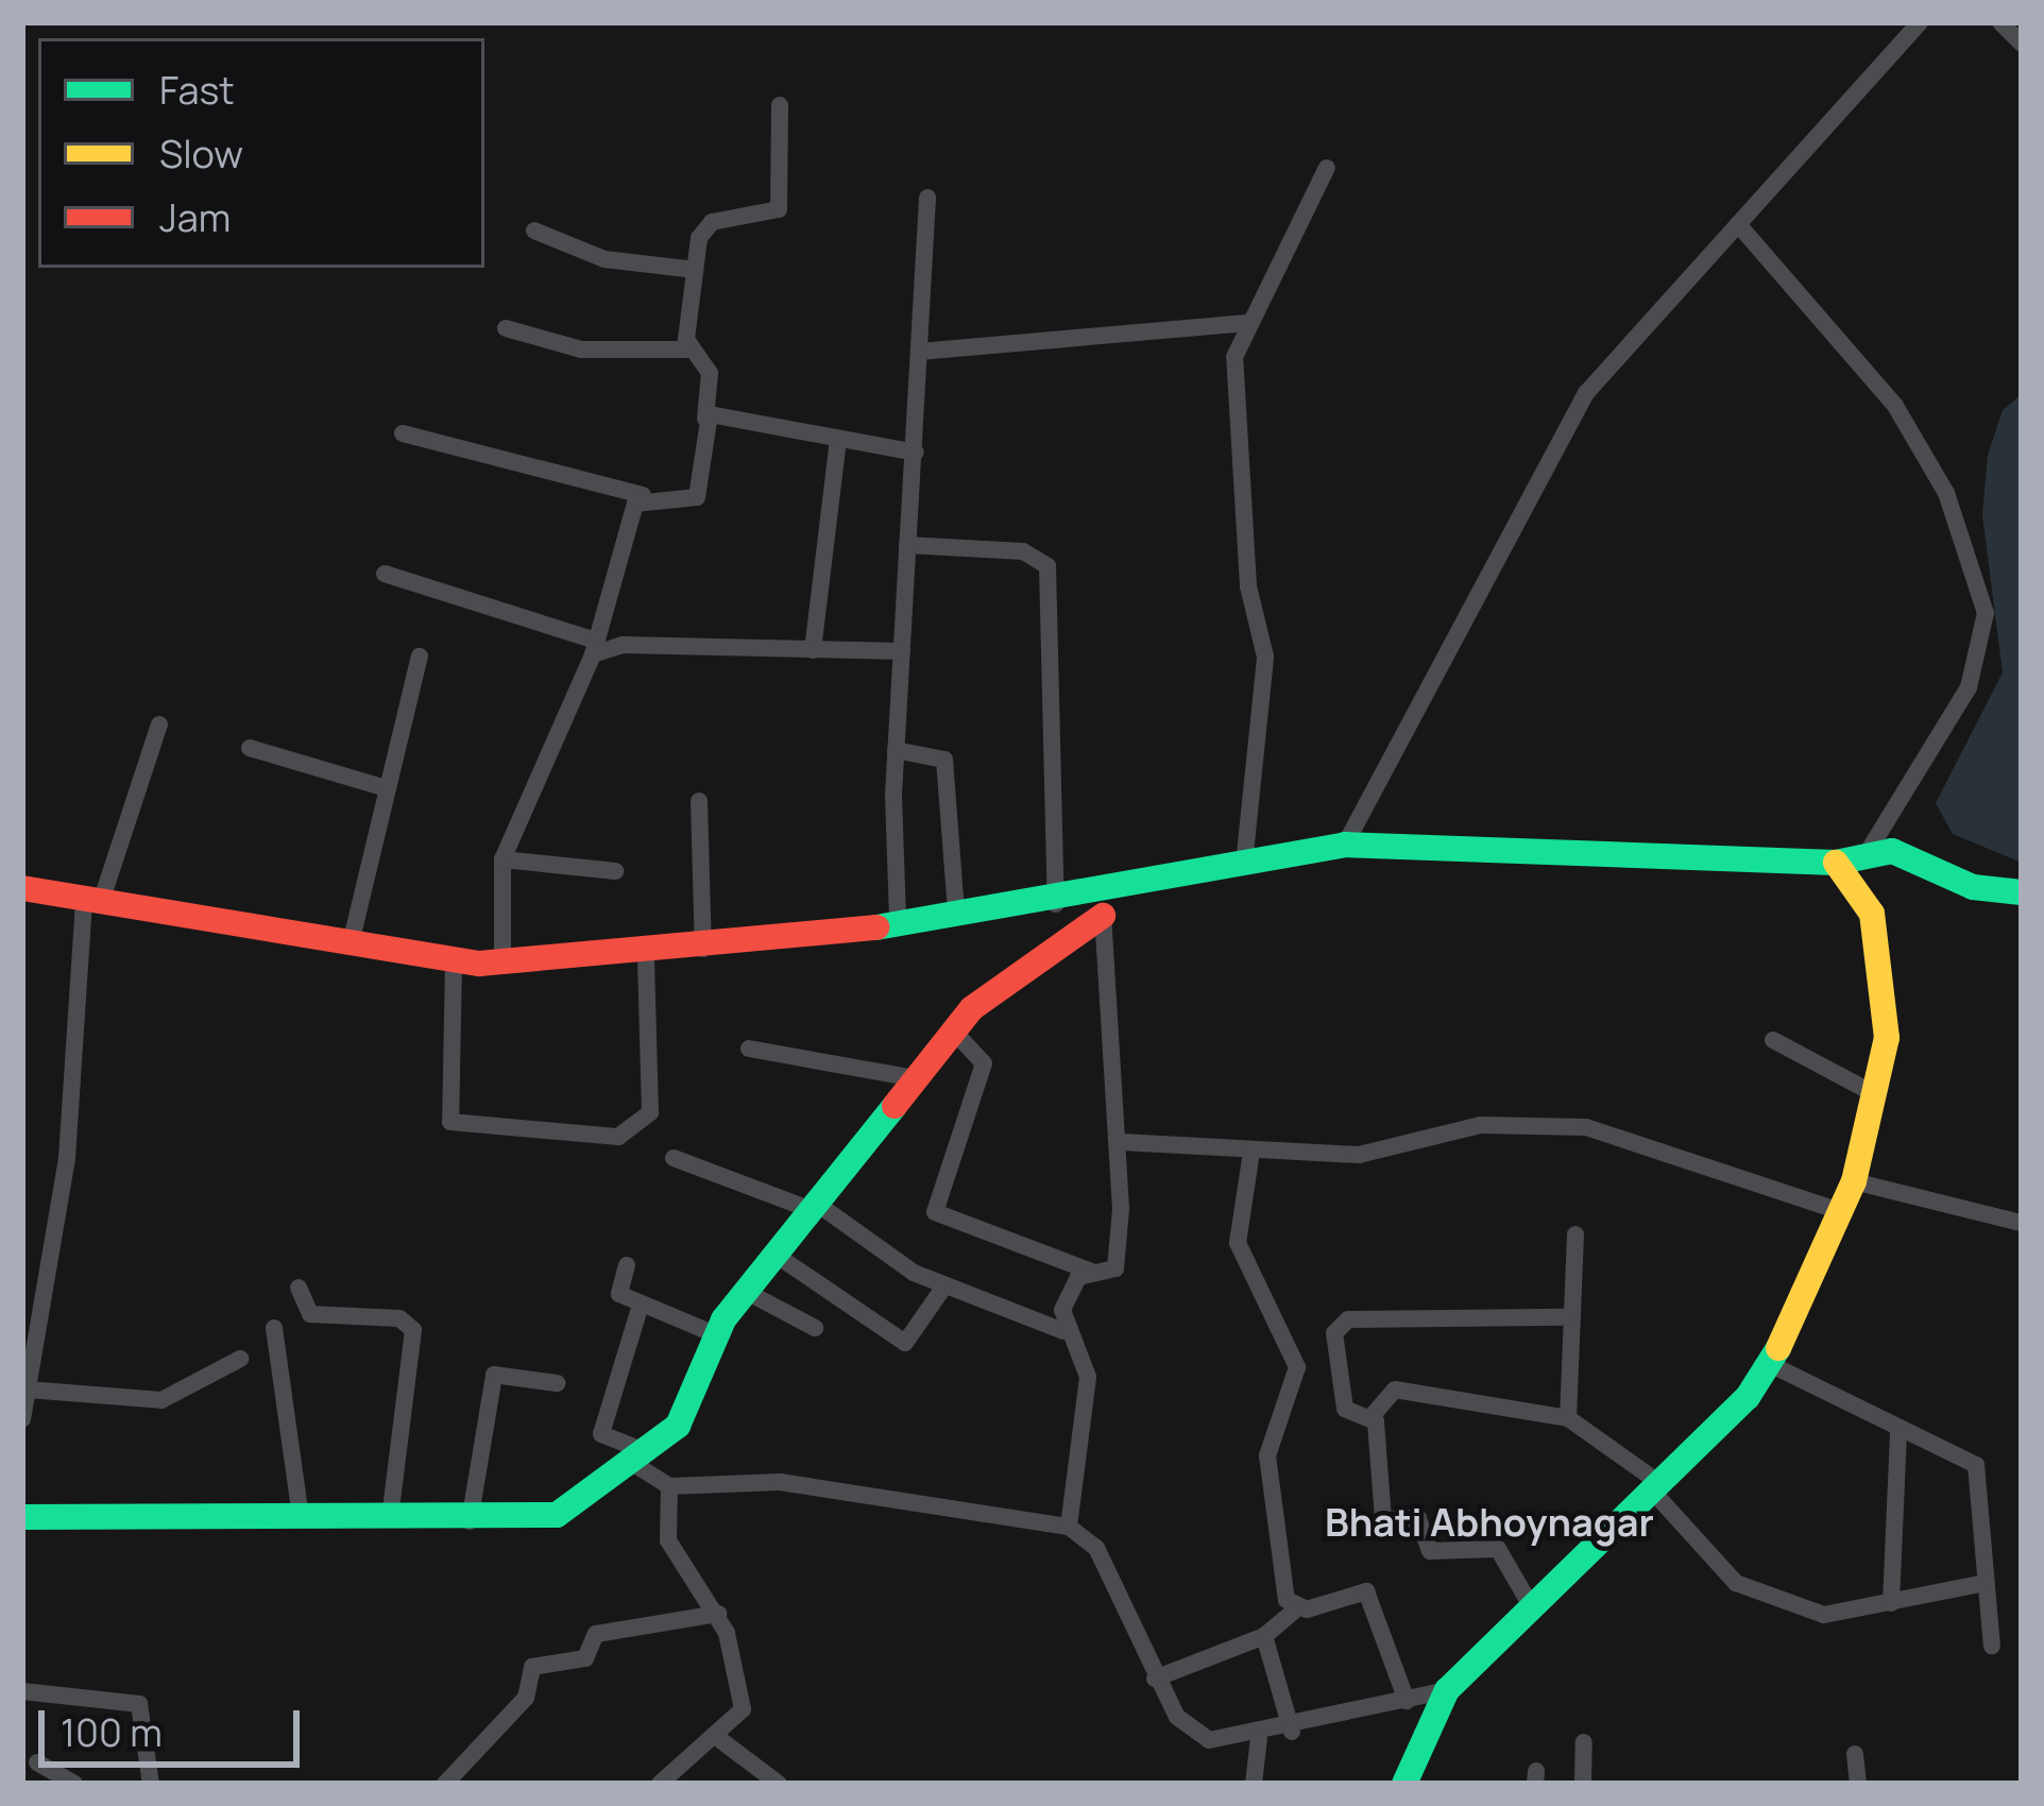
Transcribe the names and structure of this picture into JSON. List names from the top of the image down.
{
  "districts": ["Bhati Abhoynagar"],
  "legend": ["Fast", "Slow", "Jam"],
  "scale_bar": "100 m"
}
